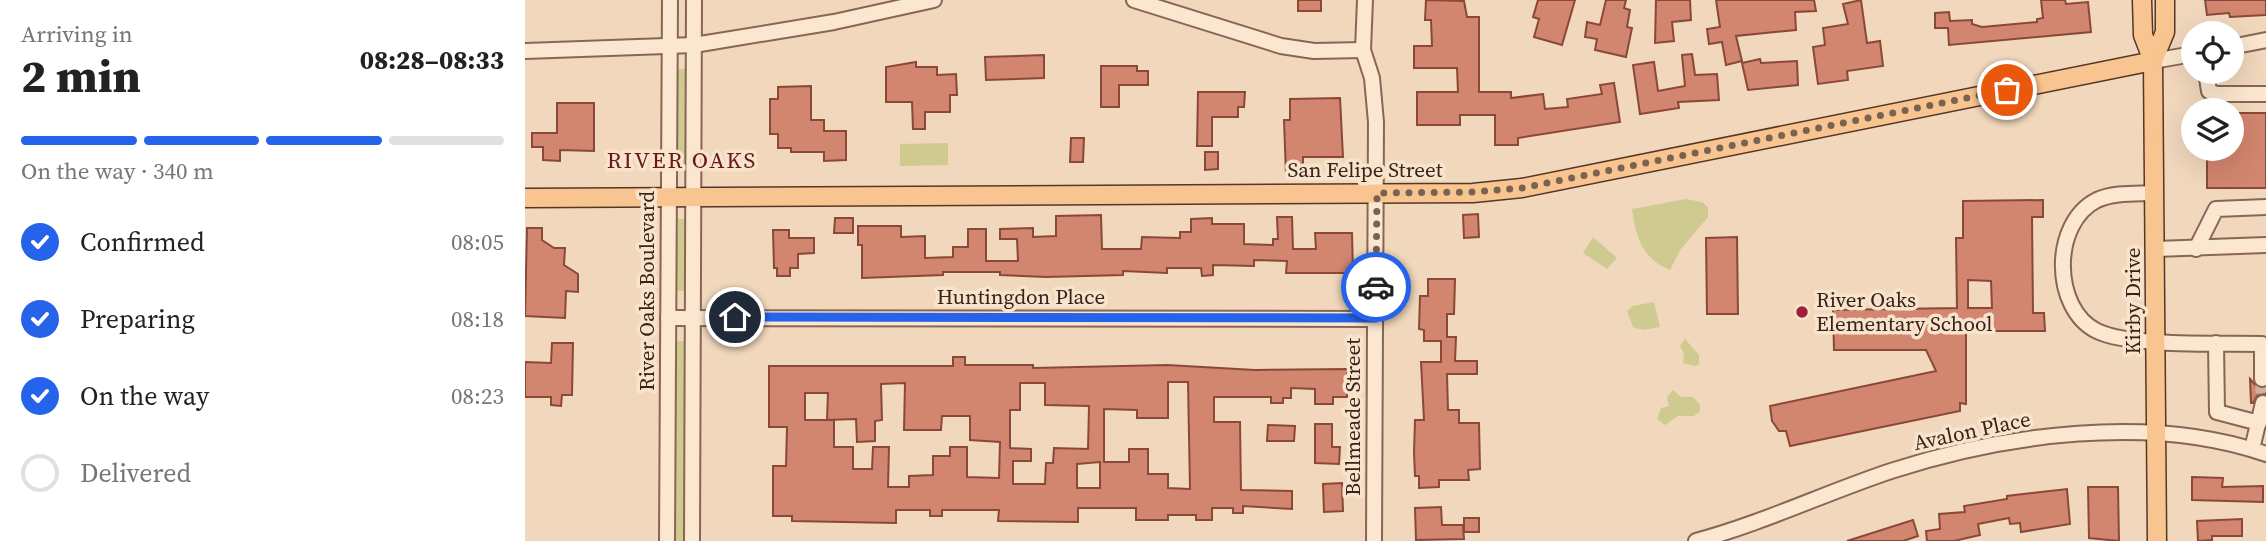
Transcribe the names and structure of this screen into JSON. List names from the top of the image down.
{
  "streets": {
    "main road": ["San Felipe Street", "Kirby Drive"],
    "street": [
      "River Oaks Boulevard",
      "Huntingdon Place",
      "Bellmeade Street",
      "Avalon Place"
    ]
  },
  "crossings": [
    ["San Felipe Street", "River Oaks Boulevard"],
    ["San Felipe Street", "Kirby Drive"],
    ["San Felipe Street", "Bellmeade Street"],
    ["River Oaks Boulevard", "Huntingdon Place"],
    ["Huntingdon Place", "Bellmeade Street"],
    ["Kirby Drive", "Avalon Place"]
  ],
  "districts": ["RIVER OAKS"],
  "places": ["River Oaks Elementary School"],
  "page": {
    "heading": ["2 min", "Arriving in", "08:28–08:33"],
    "bar": "On the way · 340 m",
    "list": [
      ["Confirmed", "08:05"],
      ["Preparing", "08:18"],
      ["On the way", "08:23"],
      "Delivered"
    ]
  }
}
